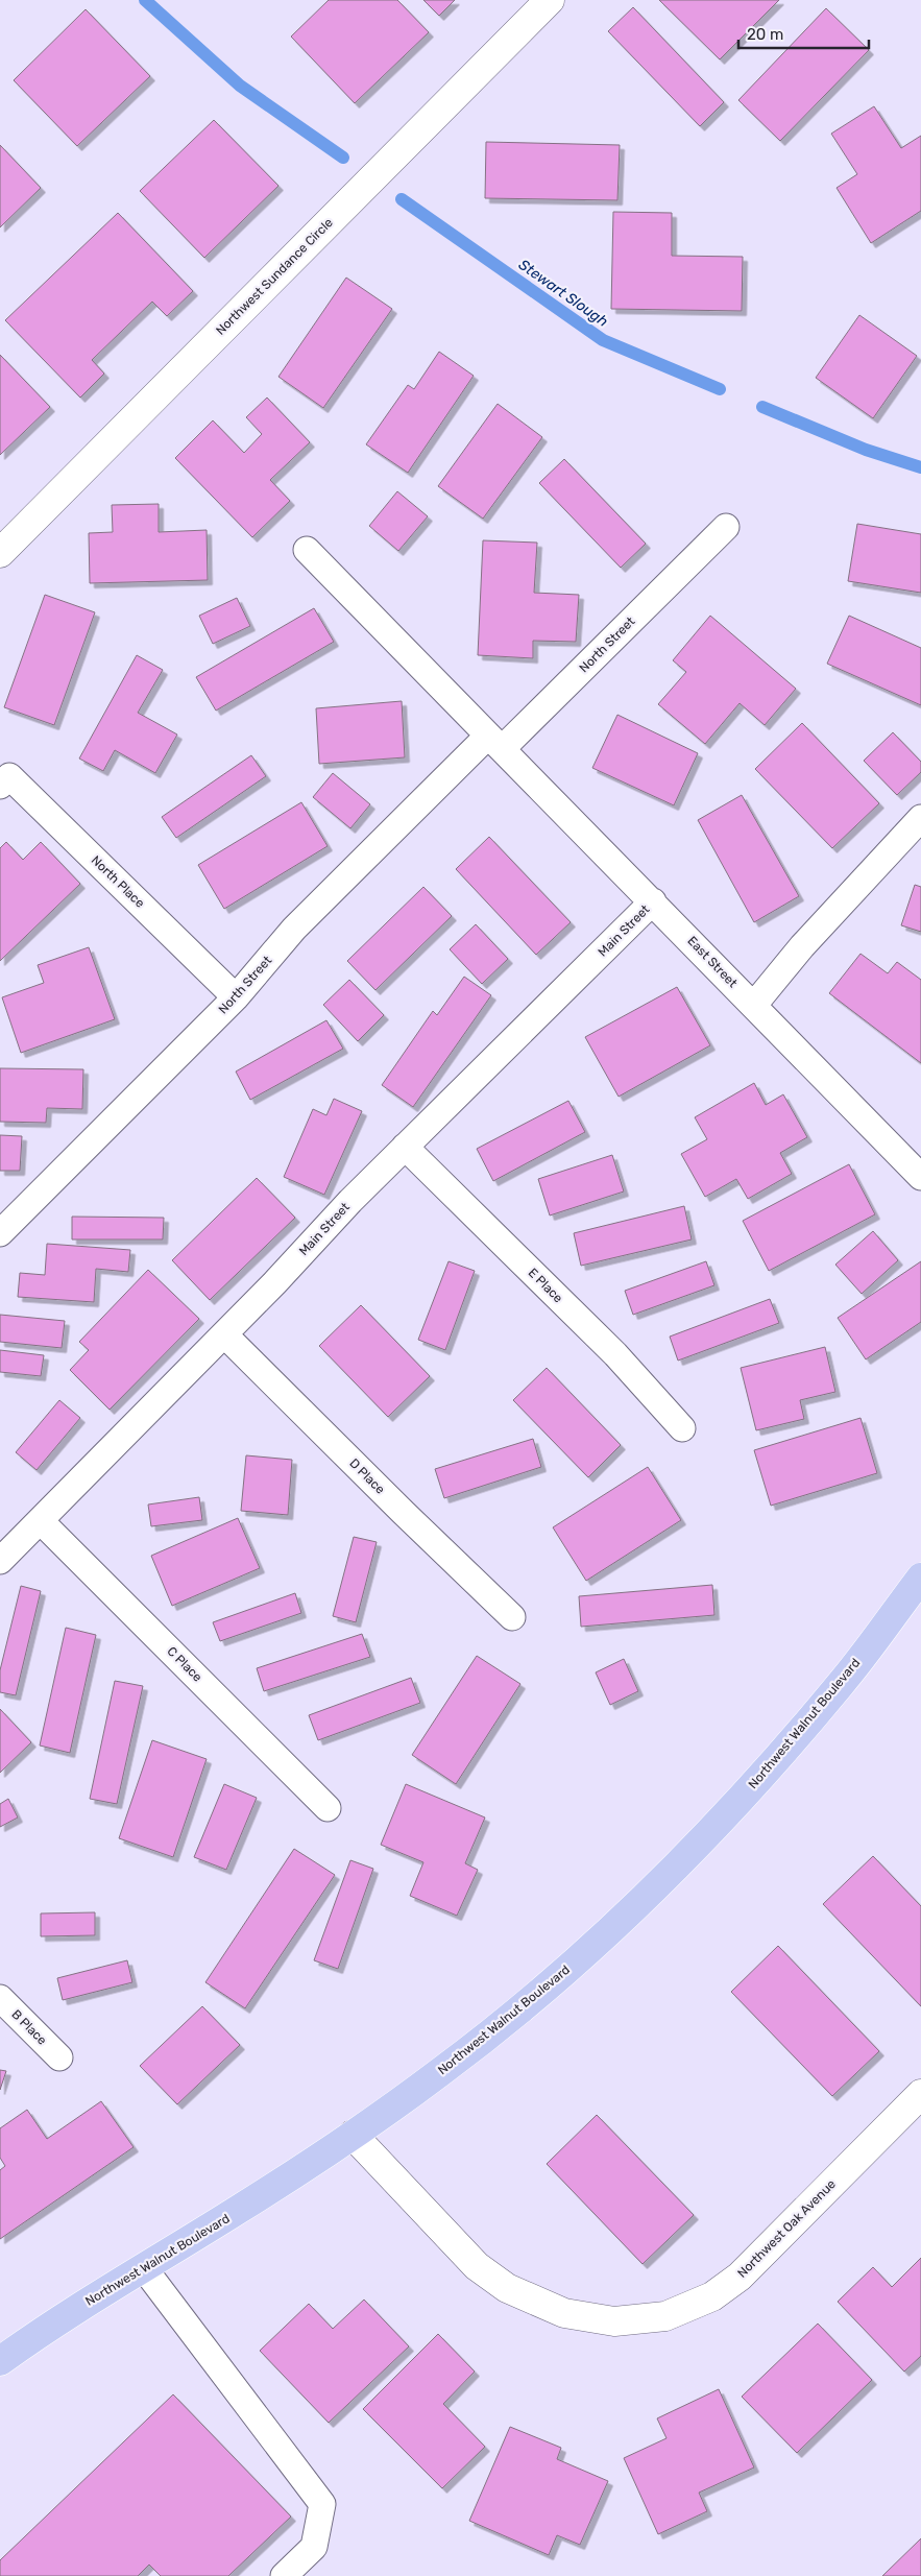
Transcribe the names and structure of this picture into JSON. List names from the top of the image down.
{
  "streets": {
    "main road": ["Northwest Walnut Boulevard"],
    "street": ["Northwest Sundance Circle", "Northwest Oak Avenue"],
    "lane": [
      "North Street",
      "North Place",
      "Main Street",
      "East Street",
      "E Place",
      "D Place",
      "C Place",
      "B Place"
    ]
  },
  "crossings": [
    ["North Street", "North Place"],
    ["North Street", "East Street"],
    ["Main Street", "East Street"],
    ["Main Street", "E Place"],
    ["Main Street", "D Place"],
    ["Main Street", "C Place"],
    ["Northwest Walnut Boulevard", "Northwest Oak Avenue"]
  ],
  "water": ["Stewart Slough"],
  "scale_bar": "20 m"
}
